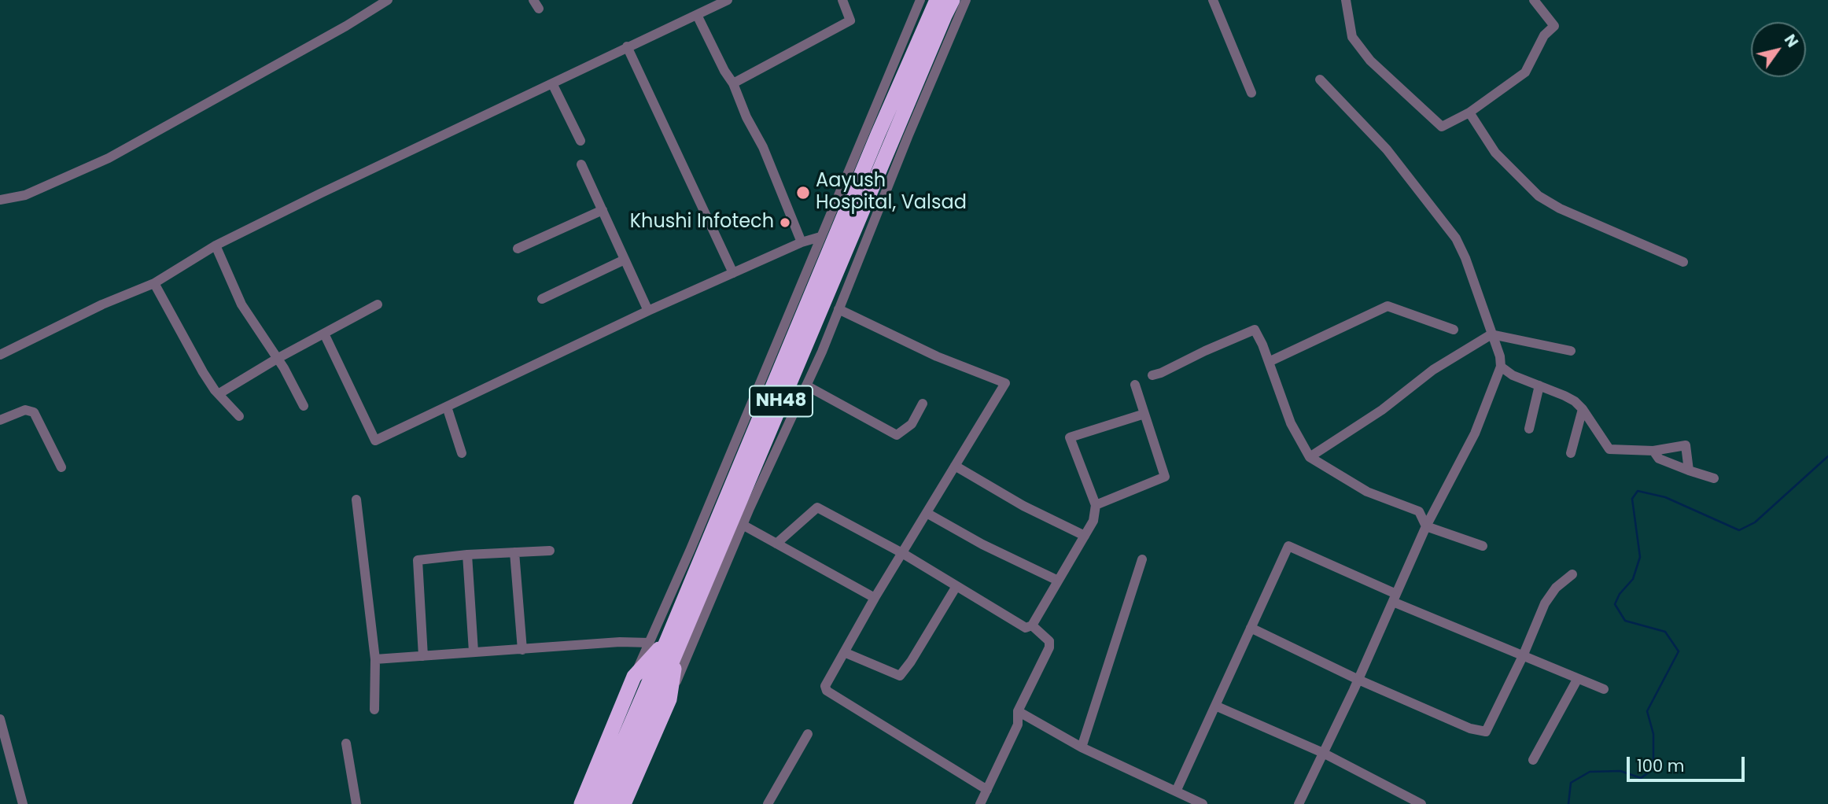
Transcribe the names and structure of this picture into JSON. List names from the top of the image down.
{
  "streets": {
    "highway": ["NH48"]
  },
  "places": ["Aayush Hospital, Valsad", "Khushi Infotech"],
  "scale_bar": "100 m",
  "north": "top right"
}
